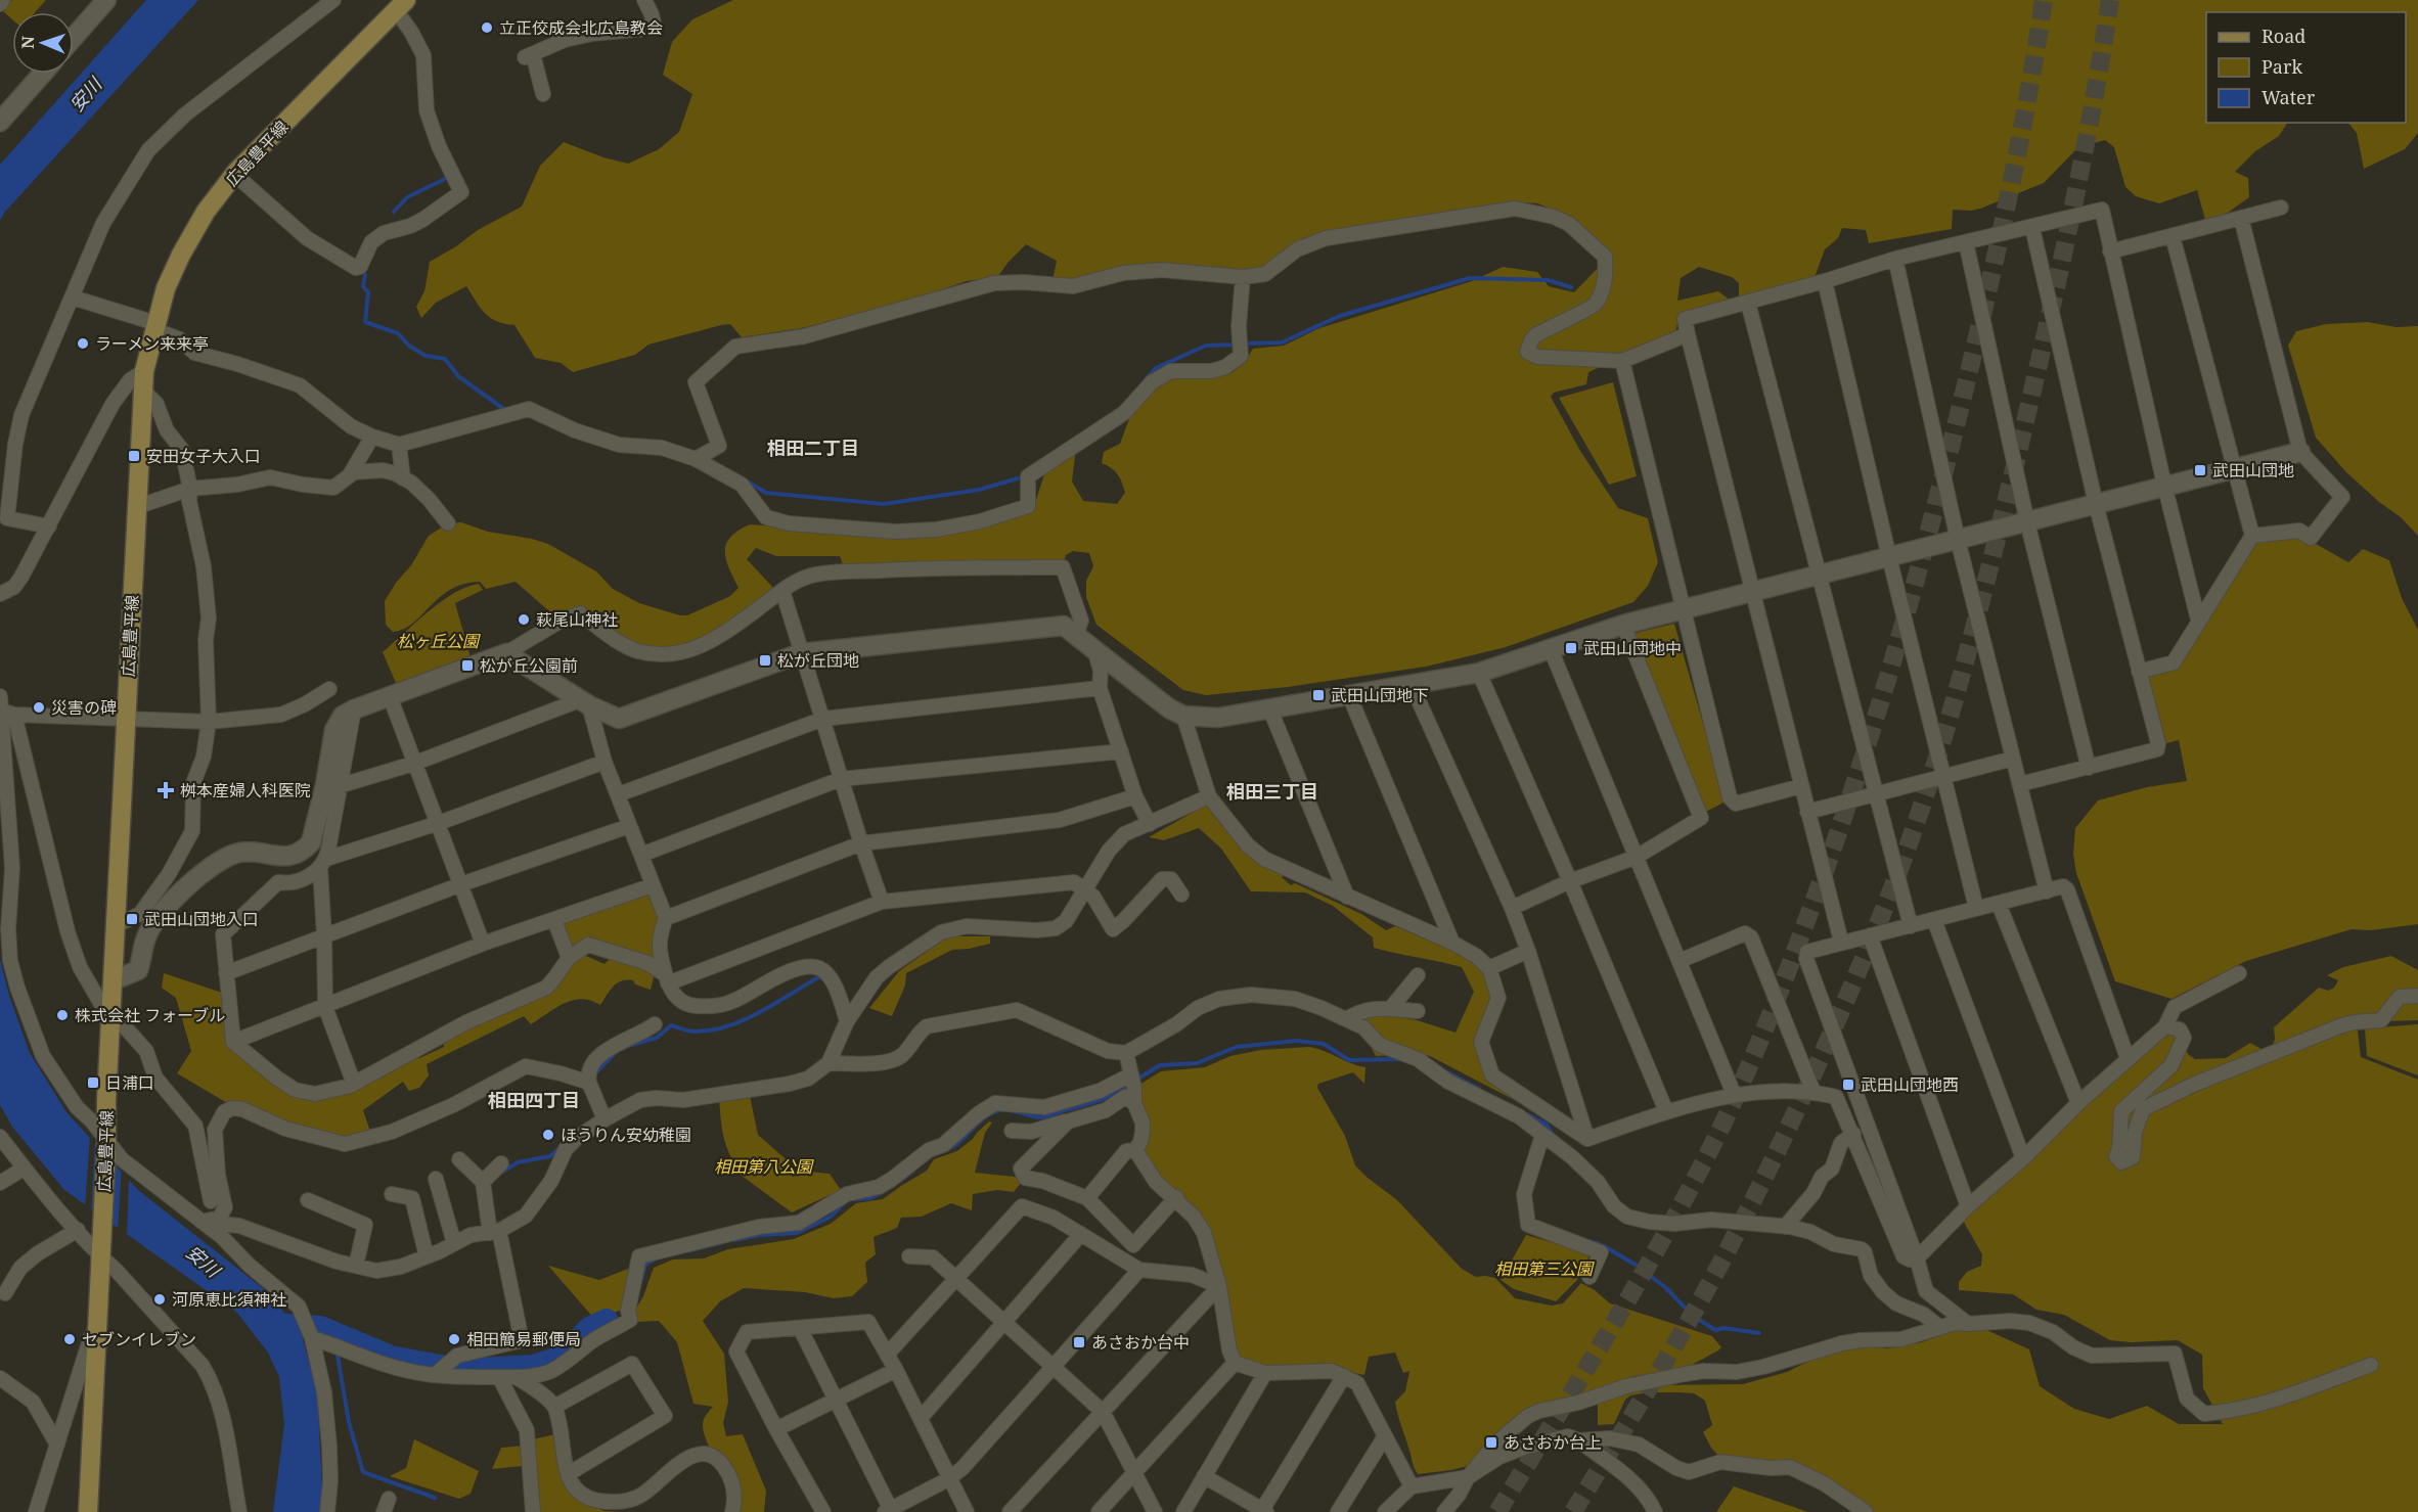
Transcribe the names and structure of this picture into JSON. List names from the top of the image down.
{
  "streets": {
    "main road": ["広島豊平線"]
  },
  "districts": ["相田二丁目", "相田三丁目", "相田四丁目"],
  "water": ["安川"],
  "parks": ["松ヶ丘公園", "相田第八公園", "相田第三公園"],
  "places": {
    "other": [
      "立正佼成会北広島教会",
      "ラーメン来来亭",
      "萩尾山神社",
      "災害の碑",
      "株式会社 フォーブル",
      "ほうりん安幼稚園",
      "河原恵比須神社",
      "セブンイレブン",
      "相田簡易郵便局"
    ],
    "transit": [
      "安田女子大入口",
      "武田山団地",
      "武田山団地中",
      "松が丘団地",
      "松が丘公園前",
      "武田山団地下",
      "武田山団地入口",
      "日浦口",
      "武田山団地西",
      "あさおか台中",
      "あさおか台上"
    ],
    "health": ["桝本産婦人科医院"]
  },
  "legend": ["Road", "Park", "Water"],
  "north": "left"
}
